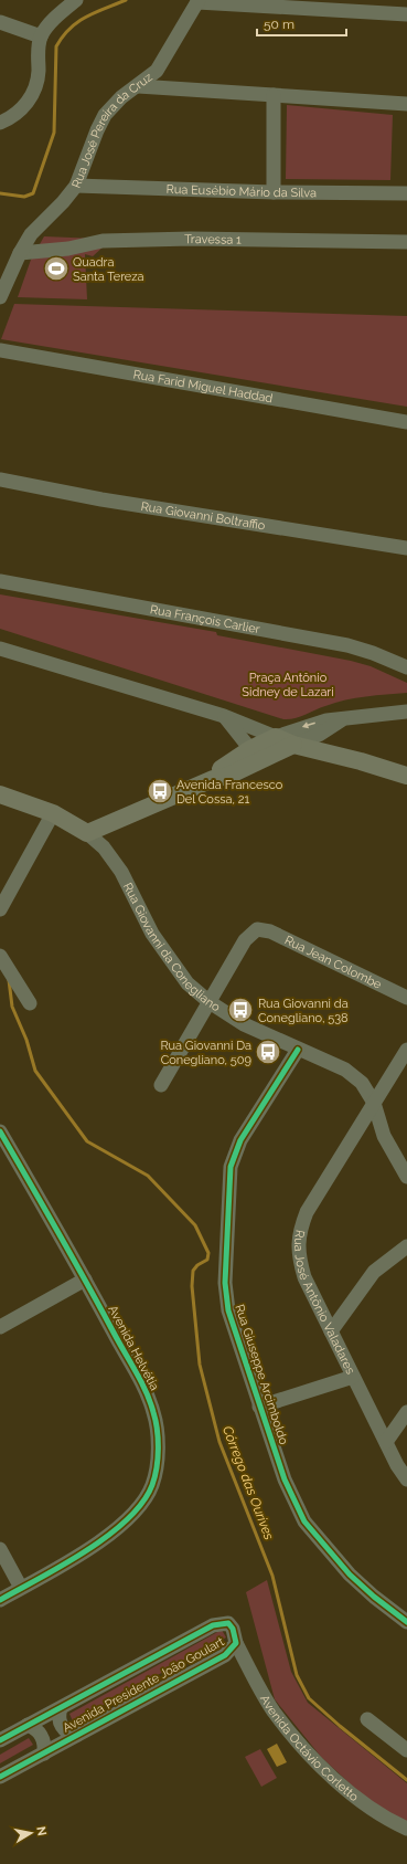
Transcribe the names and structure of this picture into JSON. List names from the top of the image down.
{
  "streets": {
    "main road": ["Rua Giovanni da Conegliano"],
    "street": [
      "Rua José Pereira da Cruz",
      "Rua Eusébio Mário da Silva",
      "Travessa 1",
      "Rua Farid Miguel Haddad",
      "Rua Giovanni Boltraffio",
      "Rua François Carlier",
      "Rua Jean Colombe",
      "Rua José Antônio Valadares",
      "Avenida Helvétia",
      "Rua Giuseppe Arcimboldo",
      "Avenida Presidente João Goulart",
      "Avenida Octávio Corletto"
    ]
  },
  "crossings": [
    ["Rua José Pereira da Cruz", "Rua Eusébio Mário da Silva"],
    ["Rua José Pereira da Cruz", "Travessa 1"],
    ["Rua Giovanni da Conegliano", "Rua Jean Colombe"],
    ["Rua Giovanni da Conegliano", "Rua José Antônio Valadares"],
    ["Rua Giovanni da Conegliano", "Rua Giuseppe Arcimboldo"],
    ["Avenida Presidente João Goulart", "Avenida Octávio Corletto"]
  ],
  "water": ["Córrego das Ourives"],
  "parks": ["Praça Antônio Sidney de Lazari"],
  "places": {
    "sports": ["Quadra Santa Tereza"],
    "bus stop": ["Avenida Francesco Del Cossa, 21", "Rua Giovanni da Conegliano, 538", "Rua Giovanni Da Conegliano, 509"]
  },
  "scale_bar": "50 m",
  "north": "right"
}
